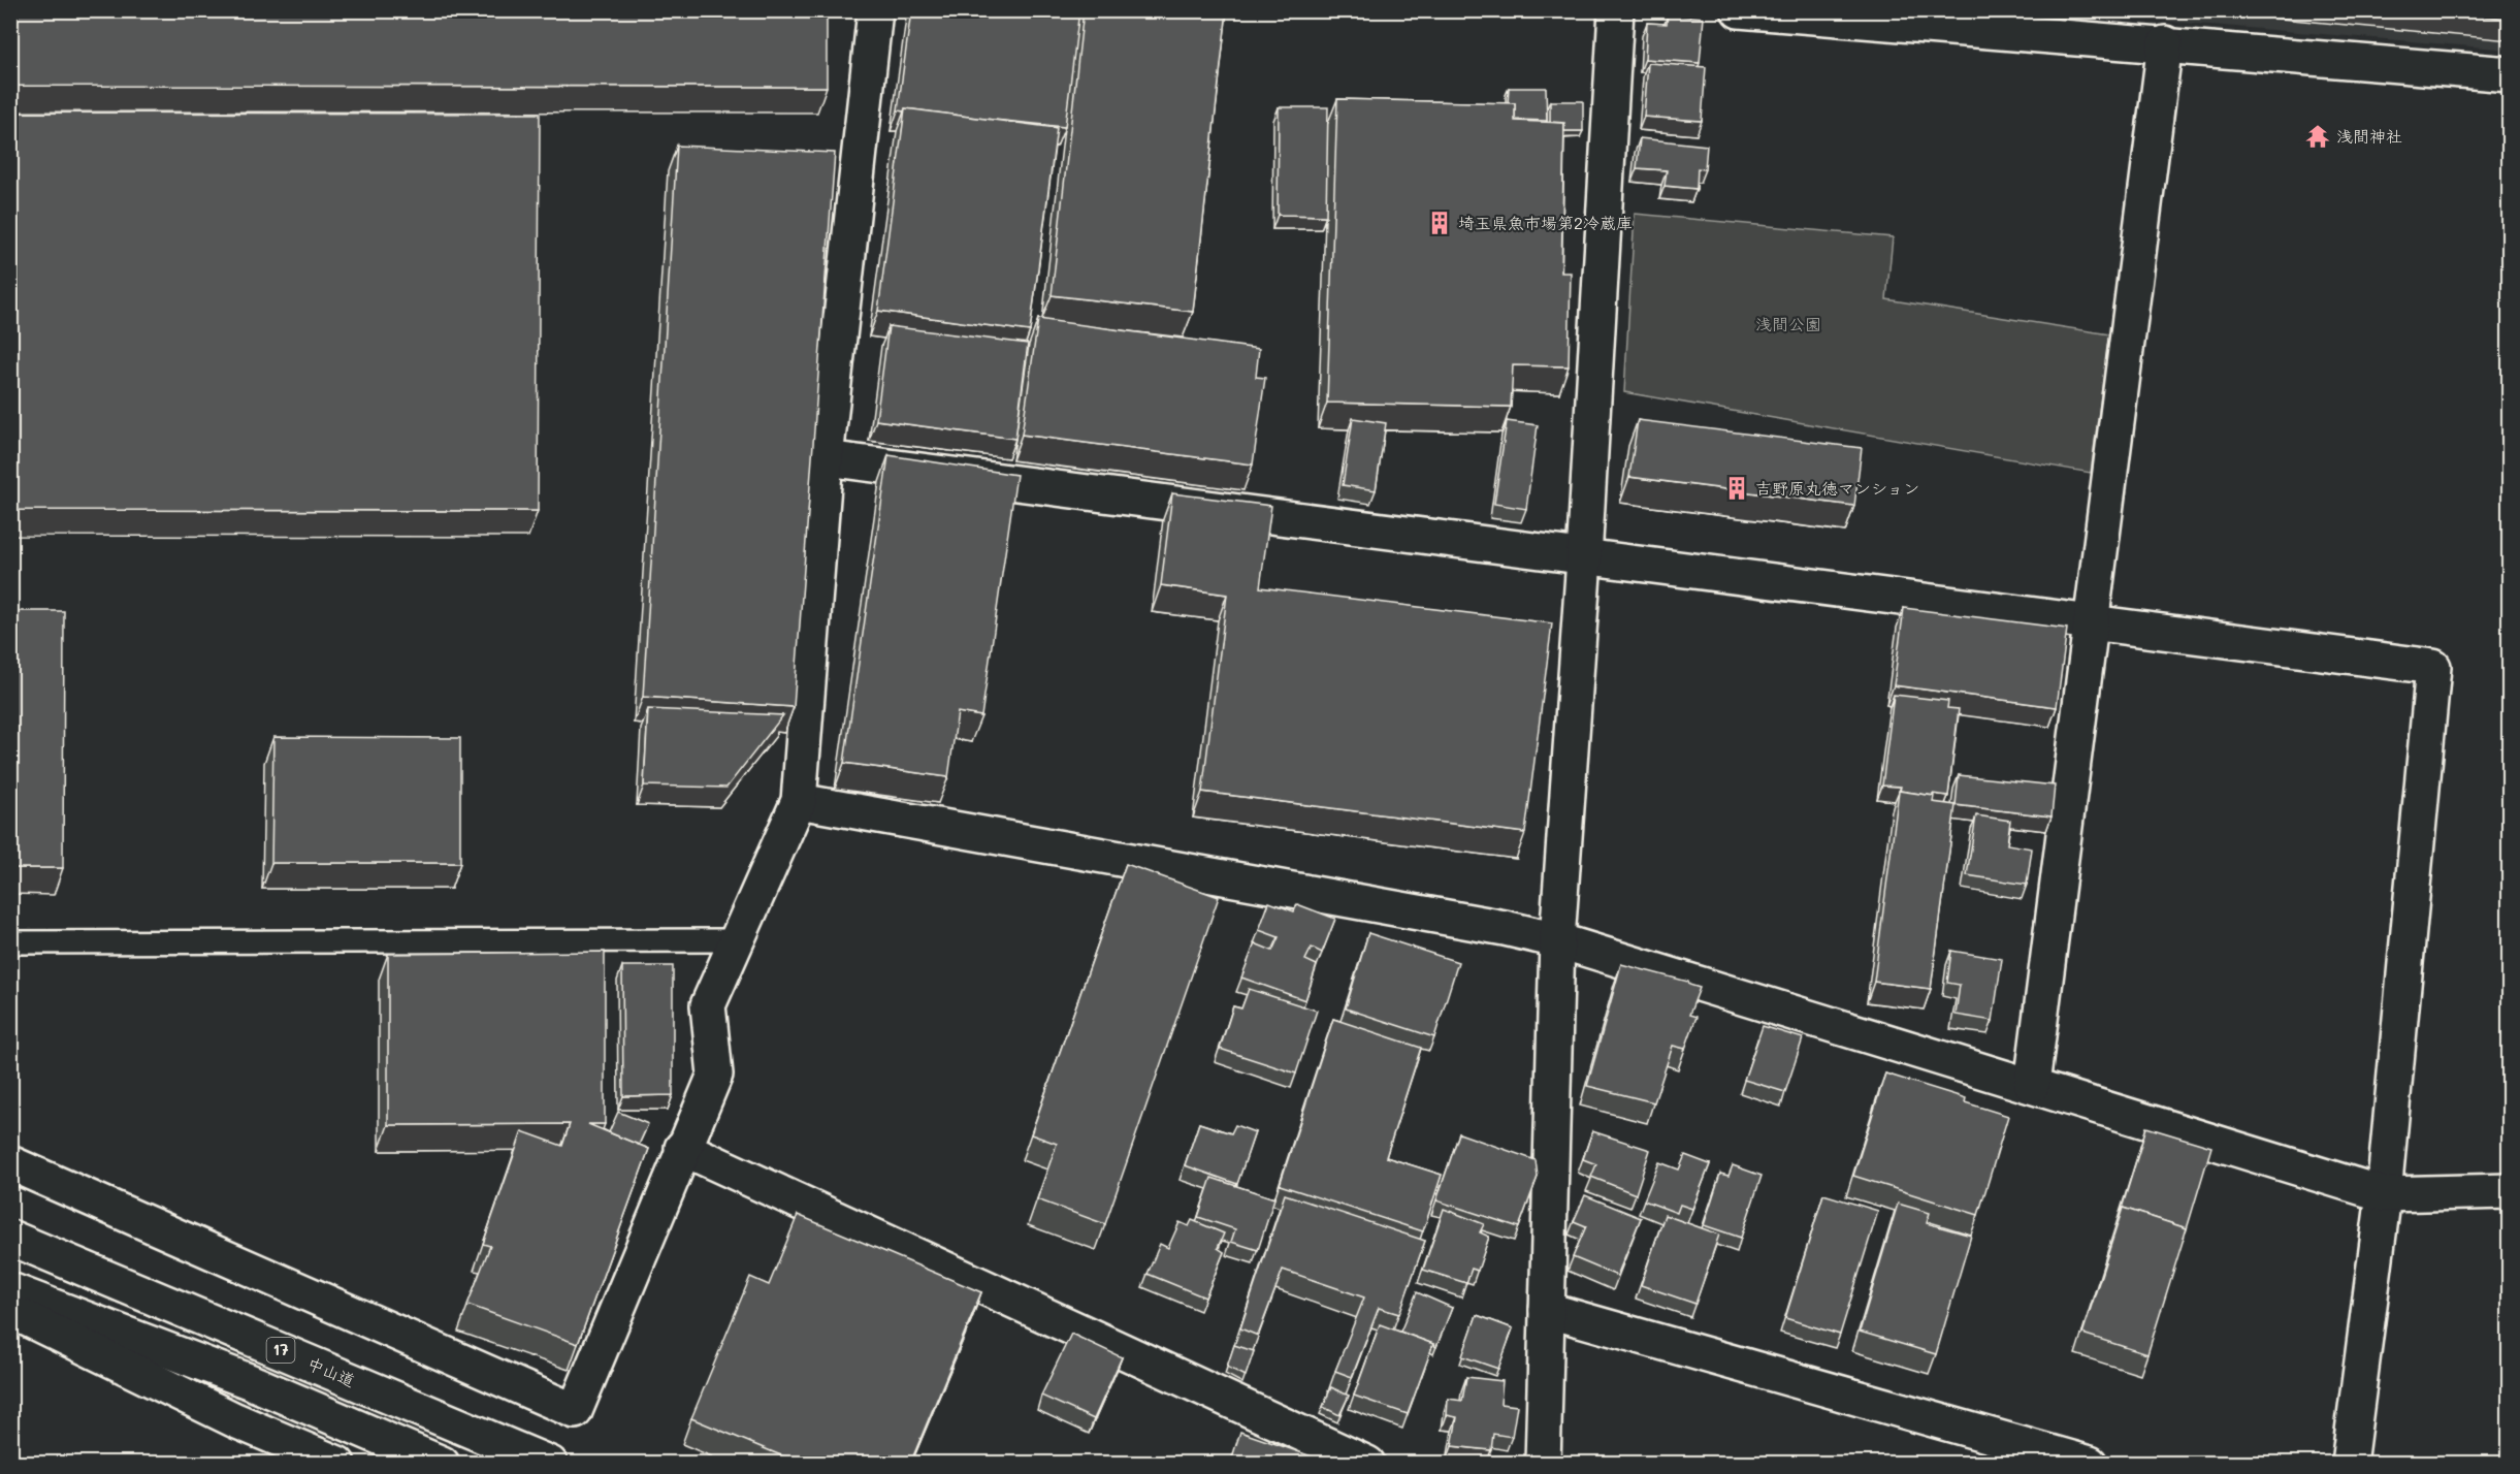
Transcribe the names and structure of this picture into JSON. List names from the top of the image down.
{
  "streets": {
    "main road": ["17", "中山道"]
  },
  "parks": ["浅間公園"],
  "places": {
    "temple": ["浅間神社"],
    "building": ["埼玉県魚市場第2冷蔵庫", "吉野原丸徳マンション"]
  }
}
